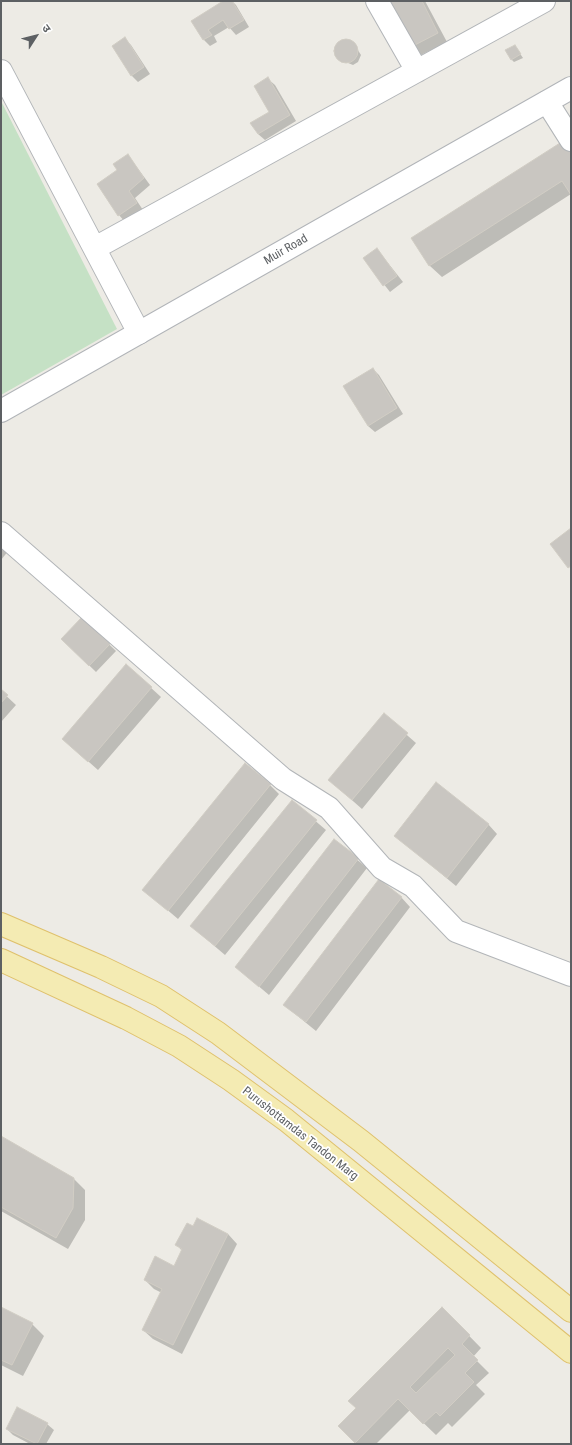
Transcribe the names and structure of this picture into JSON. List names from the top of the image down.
{
  "streets": {
    "main road": ["Purushottamdas Tandon Marg"],
    "street": ["Muir Road"]
  },
  "north": "top right"
}
